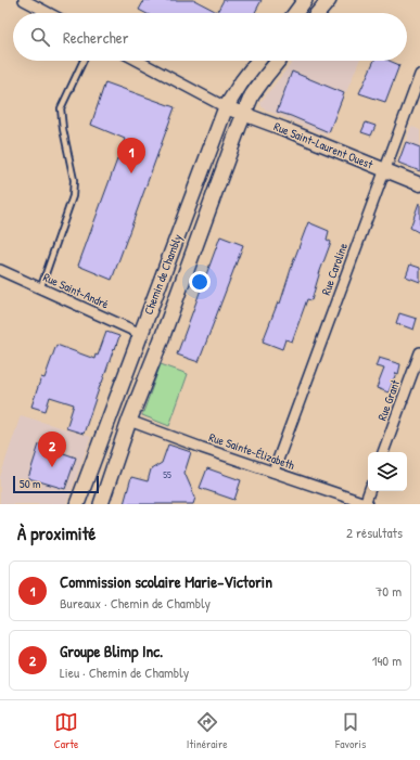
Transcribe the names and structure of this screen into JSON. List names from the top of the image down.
{
  "streets": {
    "main road": ["Chemin de Chambly"],
    "street": [
      "Rue Saint-Laurent Ouest",
      "Rue Caroline",
      "Rue Saint-André",
      "Rue Grant",
      "Rue Sainte-Élizabeth"
    ]
  },
  "crossings": [
    ["Rue Saint-Laurent Ouest", "Rue Caroline"],
    ["Rue Saint-Laurent Ouest", "Chemin de Chambly"],
    ["Rue Caroline", "Rue Sainte-Élizabeth"],
    ["Chemin de Chambly", "Rue Saint-André"],
    ["Chemin de Chambly", "Rue Sainte-Élizabeth"]
  ],
  "house_numbers": ["55"],
  "scale_bar": "50 m",
  "page": {
    "search": "Rechercher",
    "pins": ["1", "2"],
    "scale": "50 m",
    "heading": ["À proximité", "2 résultats"],
    "list": [
      {
        "mark": "1",
        "name": "Commission scolaire Marie-Victorin",
        "note": "Bureaux · Chemin de Chambly",
        "value": "70 m"
      },
      {
        "mark": "2",
        "name": "Groupe Blimp Inc.",
        "note": "Lieu · Chemin de Chambly",
        "value": "140 m"
      }
    ],
    "nav": ["Carte", "Itinéraire", "Favoris"]
  }
}
